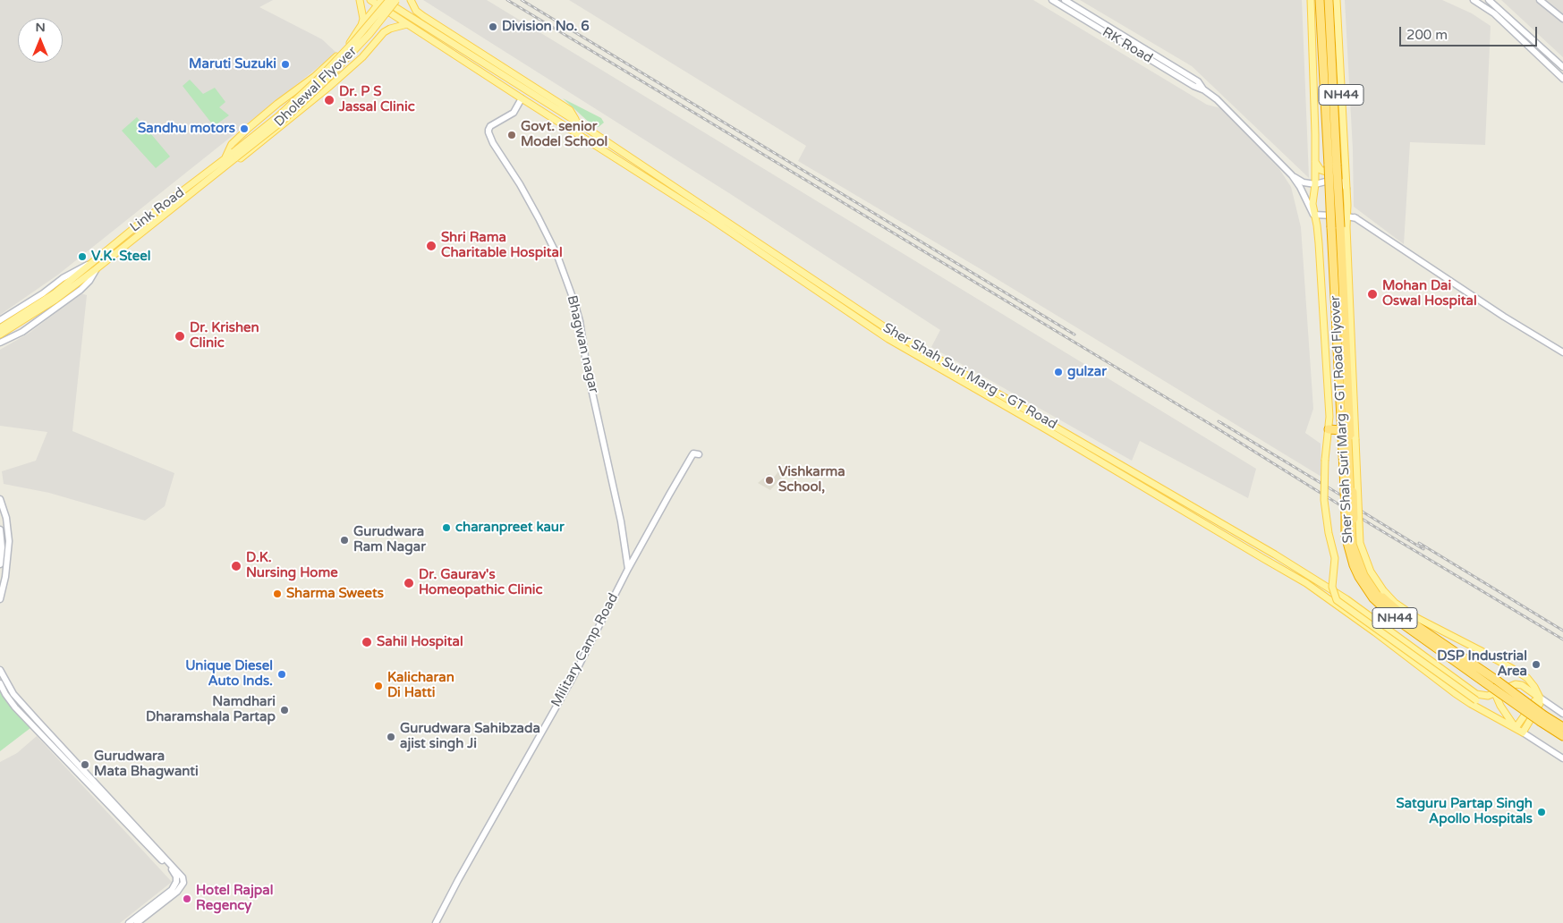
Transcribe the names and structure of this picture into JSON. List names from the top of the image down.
{
  "streets": {
    "highway": ["NH44", "Sher Shah Suri Marg - GT Road Flyover"],
    "main road": ["Dholewal Flyover", "Link Road", "Sher Shah Suri Marg - GT Road"],
    "street": ["RK Road", "Bhagwan nagar", "Military Camp Road"]
  },
  "crossings": [
    ["Dholewal Flyover", "Link Road"],
    ["NH44", "Sher Shah Suri Marg - GT Road Flyover"],
    ["Bhagwan nagar", "Sher Shah Suri Marg - GT Road"],
    ["Bhagwan nagar", "Military Camp Road"],
    ["Sher Shah Suri Marg - GT Road", "Sher Shah Suri Marg - GT Road Flyover"]
  ],
  "places": [
    "Division No. 6",
    "Maruti Suzuki",
    "Dr. P S Jassal Clinic",
    "Sandhu motors",
    "Govt. senior Model School",
    "Shri Rama Charitable Hospital",
    "V.K. Steel",
    "Mohan Dai Oswal Hospital",
    "Dr. Krishen Clinic",
    "gulzar",
    "Vishkarma School,",
    "charanpreet kaur",
    "Gurudwara Ram Nagar",
    "D.K. Nursing Home",
    "Dr. Gaurav's Homeopathic Clinic",
    "Sharma Sweets",
    "Sahil Hospital",
    "DSP Industrial Area",
    "Unique Diesel Auto Inds.",
    "Kalicharan Di Hatti",
    "Namdhari Dharamshala Partap",
    "Gurudwara Sahibzada ajist singh Ji",
    "Gurudwara Mata Bhagwanti",
    "Satguru Partap Singh Apollo Hospitals",
    "Hotel Rajpal Regency"
  ],
  "scale_bar": "200 m",
  "north": "top"
}
